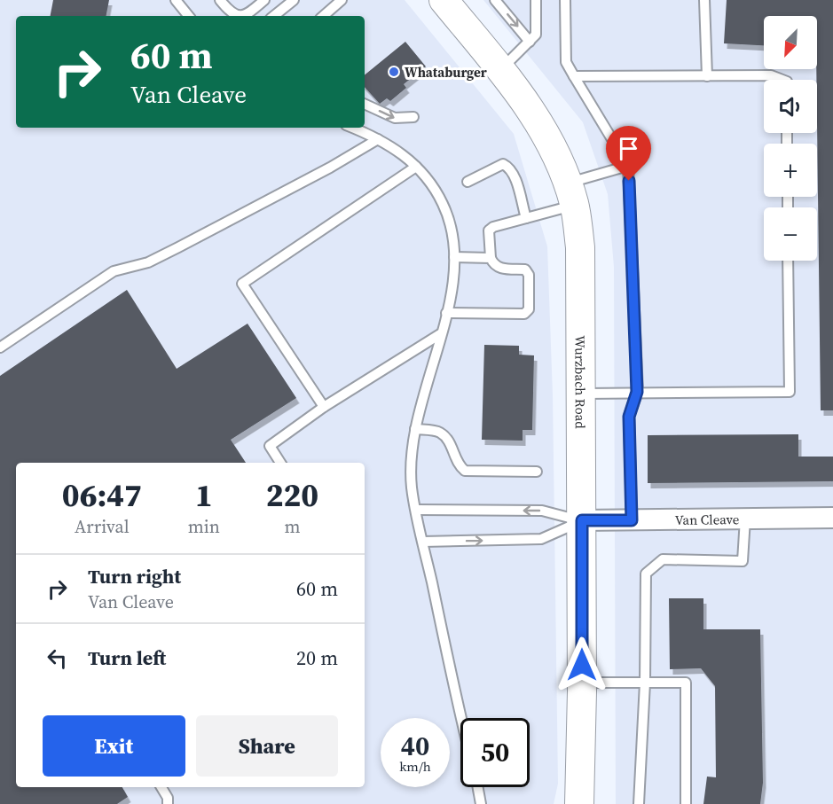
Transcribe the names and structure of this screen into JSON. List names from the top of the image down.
{
  "streets": {
    "main road": ["Wurzbach Road"],
    "street": ["Van Cleave"]
  },
  "crossings": [
    ["Wurzbach Road", "Van Cleave"]
  ],
  "places": ["Whataburger"],
  "north": "bottom left",
  "page": {
    "map_buttons": ["+", "−"],
    "turn": ["60 m", "Van Cleave"],
    "eta": [
      "06:47",
      "Arrival",
      "1",
      "min",
      "220",
      "m"
    ],
    "list": [
      {
        "name": "Turn right",
        "note": "Van Cleave",
        "value": "60 m"
      },
      {
        "name": "Turn left",
        "value": "20 m"
      }
    ],
    "buttons": ["Exit", "Share"],
    "speed": "40 km/h",
    "limit": "50"
  }
}
